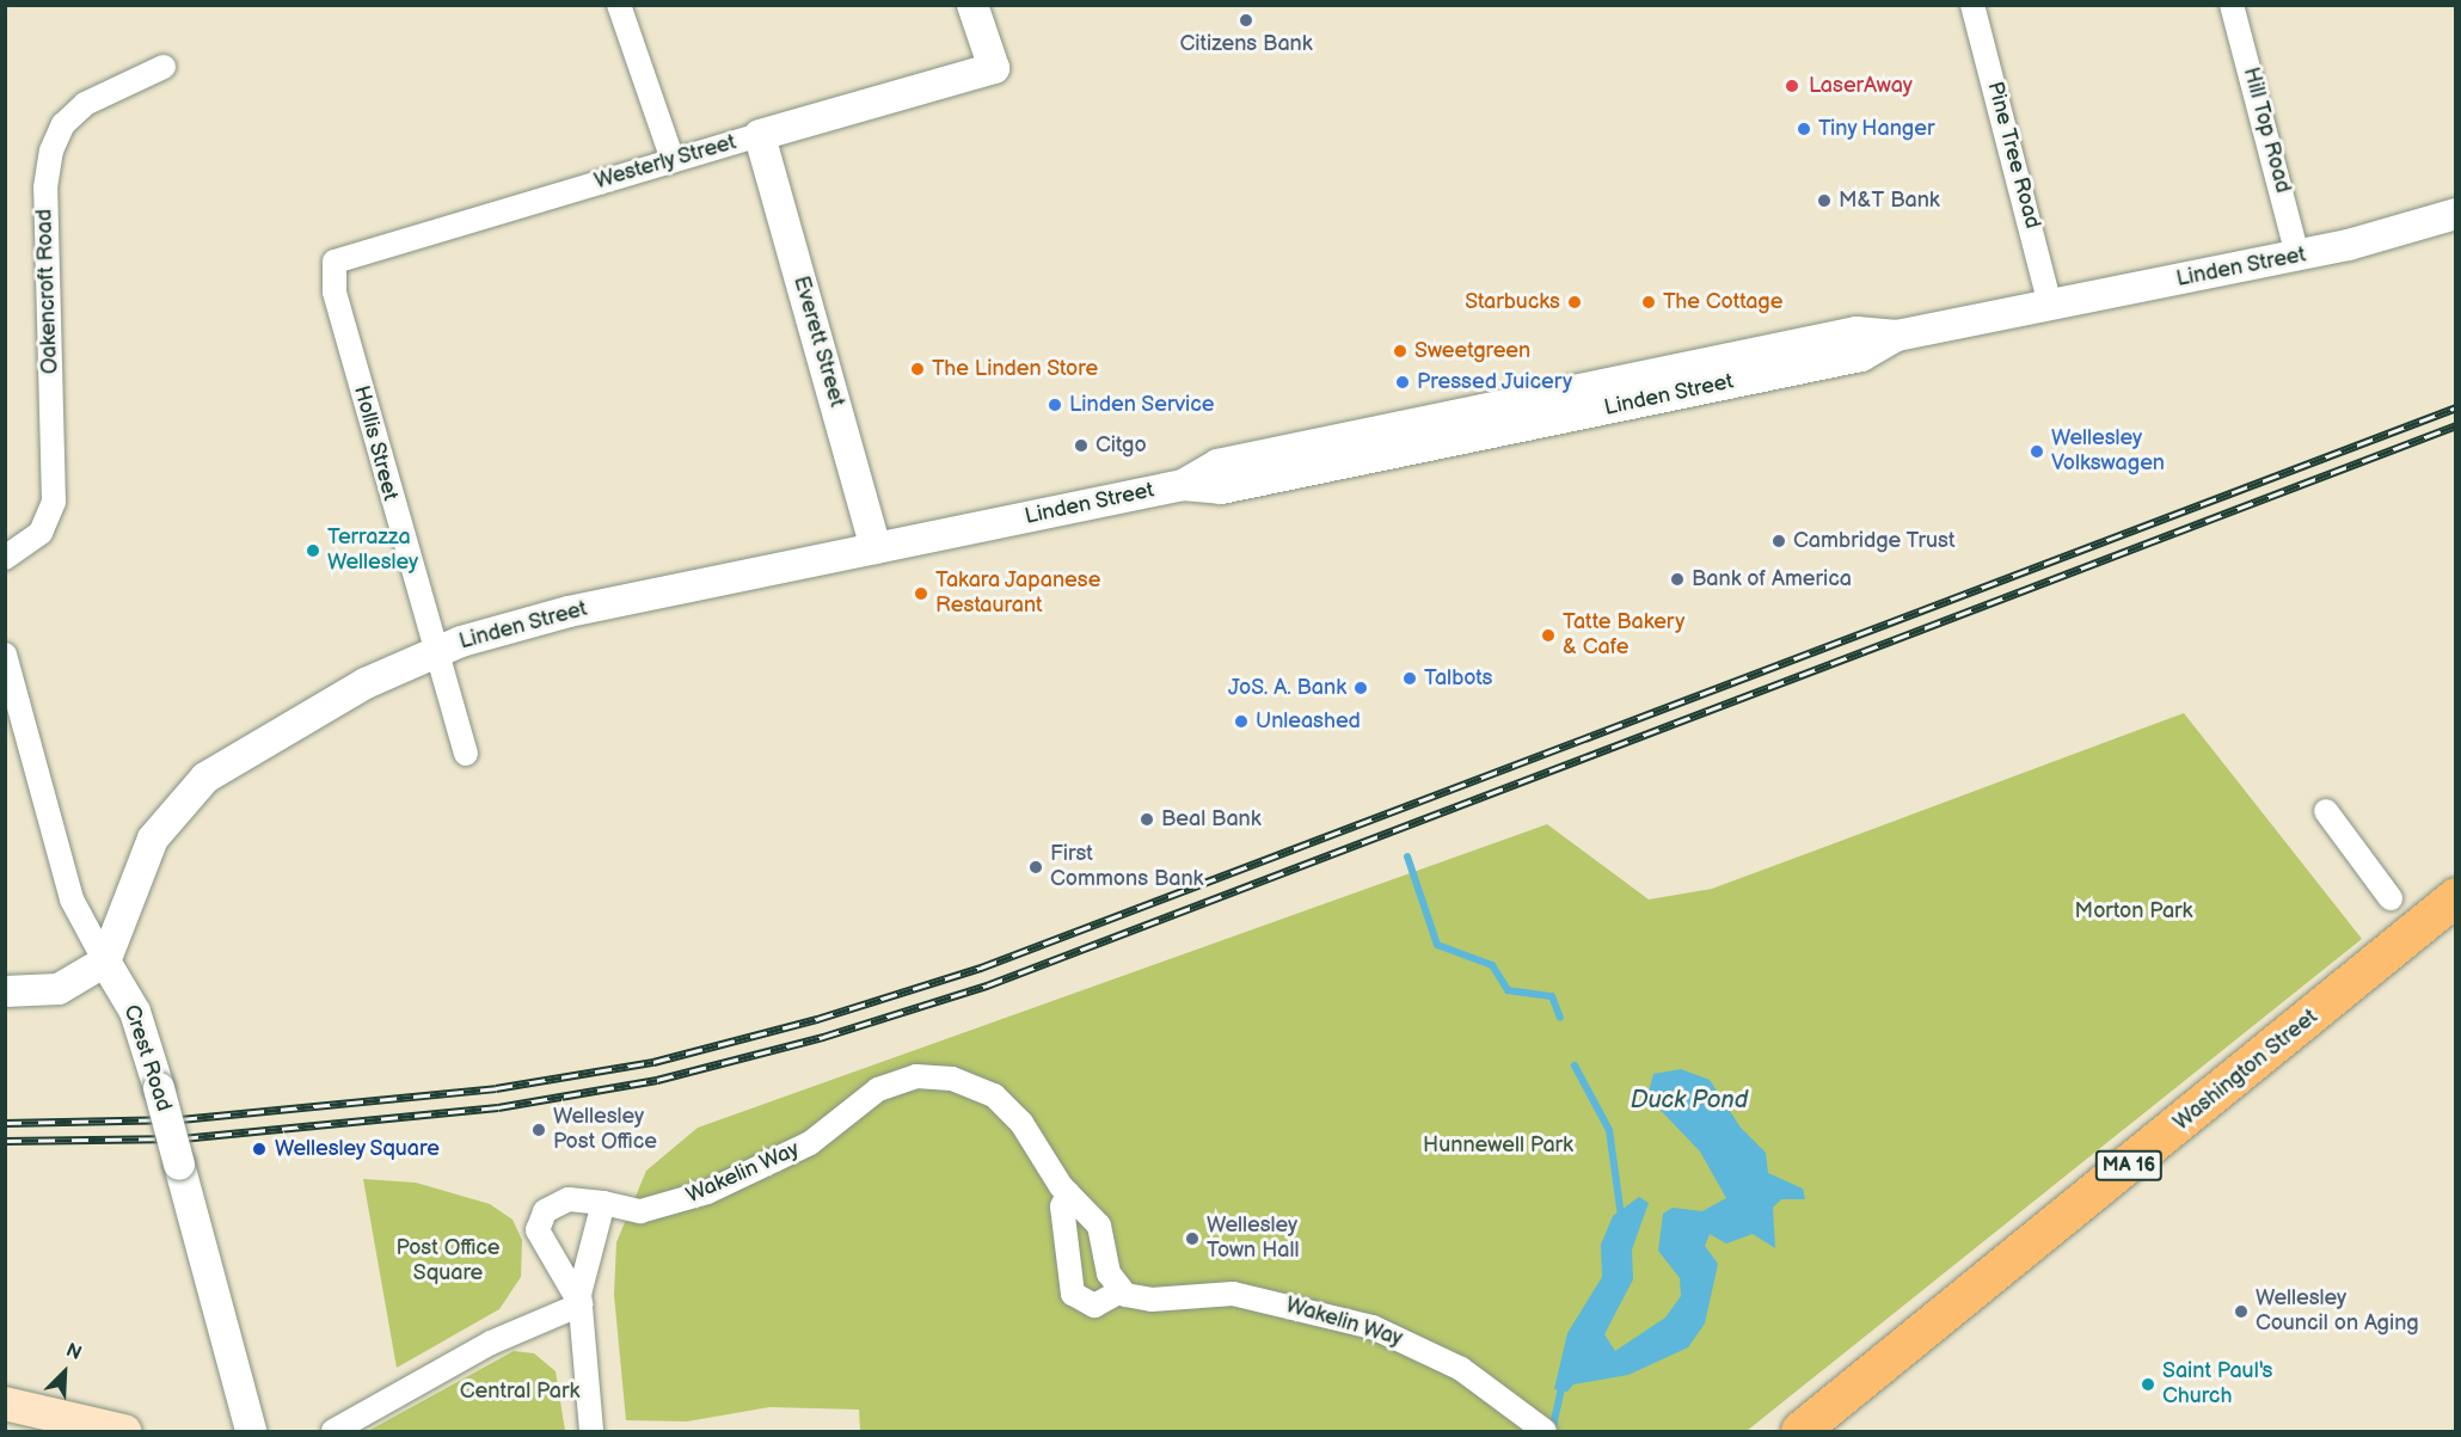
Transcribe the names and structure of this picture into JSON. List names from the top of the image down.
{
  "streets": {
    "main road": ["Washington Street", "MA 16"],
    "street": [
      "Hill Top Road",
      "Pine Tree Road",
      "Westerly Street",
      "Linden Street",
      "Oakencroft Road",
      "Everett Street",
      "Hollis Street",
      "Crest Road",
      "Wakelin Way"
    ]
  },
  "crossings": [
    ["Hill Top Road", "Linden Street"],
    ["Pine Tree Road", "Linden Street"],
    ["Westerly Street", "Everett Street"],
    ["Westerly Street", "Hollis Street"],
    ["Linden Street", "Everett Street"],
    ["Linden Street", "Hollis Street"],
    ["Linden Street", "Crest Road"]
  ],
  "water": ["Duck Pond"],
  "parks": [
    "Morton Park",
    "Hunnewell Park",
    "Post Office Square",
    "Central Park"
  ],
  "places": [
    "Citizens Bank",
    "LaserAway",
    "Tiny Hanger",
    "M&T Bank",
    "Starbucks",
    "The Cottage",
    "Sweetgreen",
    "The Linden Store",
    "Pressed Juicery",
    "Linden Service",
    "Citgo",
    "Wellesley Volkswagen",
    "Cambridge Trust",
    "Terrazza Wellesley",
    "Bank of America",
    "Takara Japanese Restaurant",
    "Tatte Bakery & Cafe",
    "Talbots",
    "JoS. A. Bank",
    "Unleashed",
    "Beal Bank",
    "First Commons Bank",
    "Wellesley Post Office",
    "Wellesley Square",
    "Wellesley Town Hall",
    "Wellesley Council on Aging",
    "Saint Paul's Church"
  ],
  "north": "top right"
}
